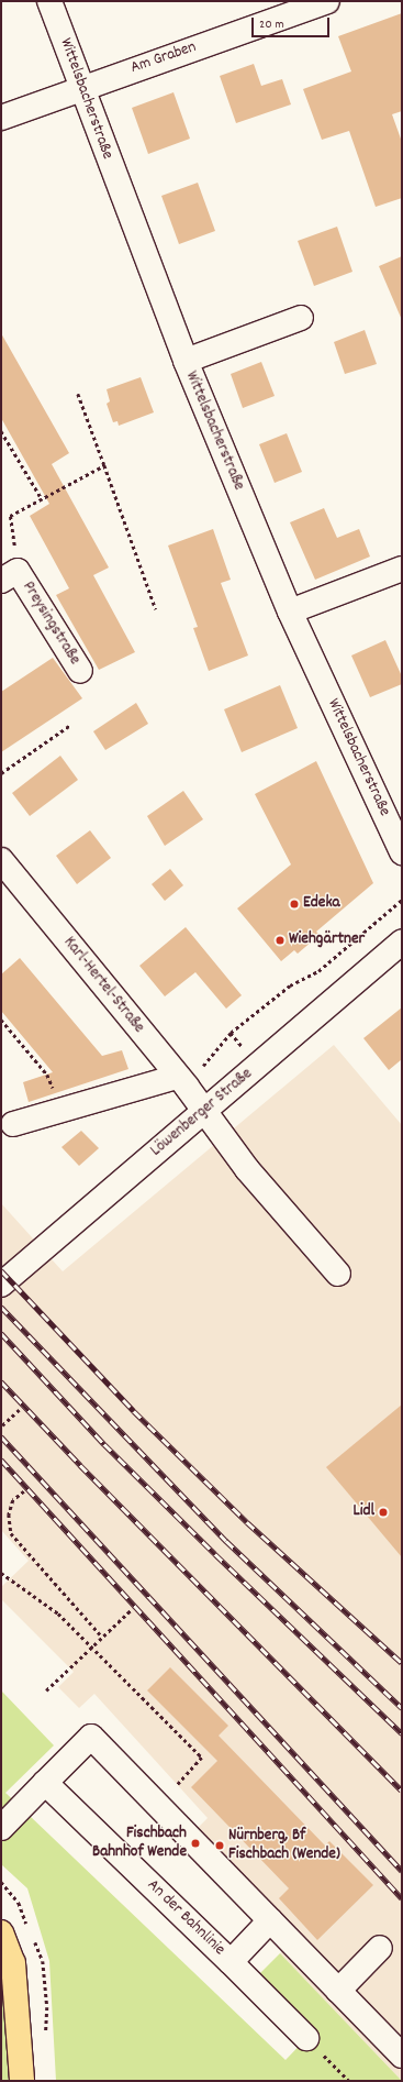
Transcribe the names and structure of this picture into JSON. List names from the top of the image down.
{
  "streets": {
    "street": [
      "Am Graben",
      "Wittelsbacherstraße",
      "Preysingstraße",
      "Karl-Hertel-Straße",
      "Löwenberger Straße",
      "An der Bahnlinie"
    ]
  },
  "crossings": [
    ["Am Graben", "Wittelsbacherstraße"],
    ["Karl-Hertel-Straße", "Löwenberger Straße"]
  ],
  "places": [
    "Edeka",
    "Wiehgärtner",
    "Lidl",
    "Fischbach Bahnhof Wende",
    "Nürnberg, Bf Fischbach (Wende)"
  ],
  "scale_bar": "20 m"
}
